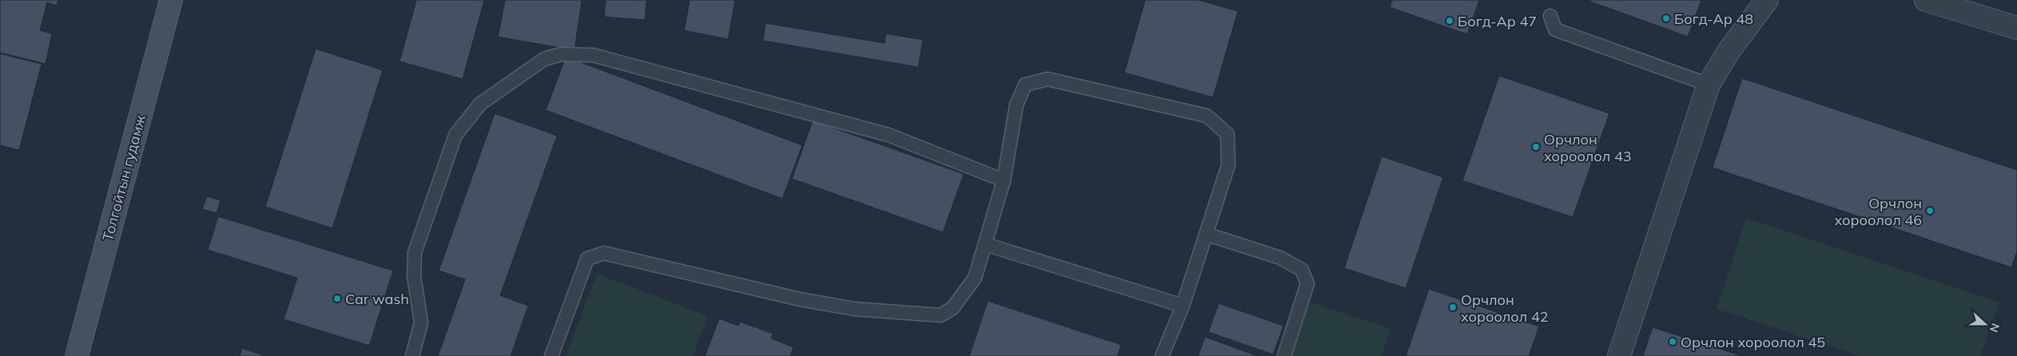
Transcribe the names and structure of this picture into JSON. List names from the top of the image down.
{
  "streets": {
    "main road": ["Толгойтын гудамж"]
  },
  "places": [
    "Богд-Ар 48",
    "Богд-Ар 47",
    "Орчлон хороолол 43",
    "Орчлон хороолол 46",
    "Car wash",
    "Орчлон хороолол 42",
    "Орчлон хороолол 45"
  ],
  "north": "right"
}
